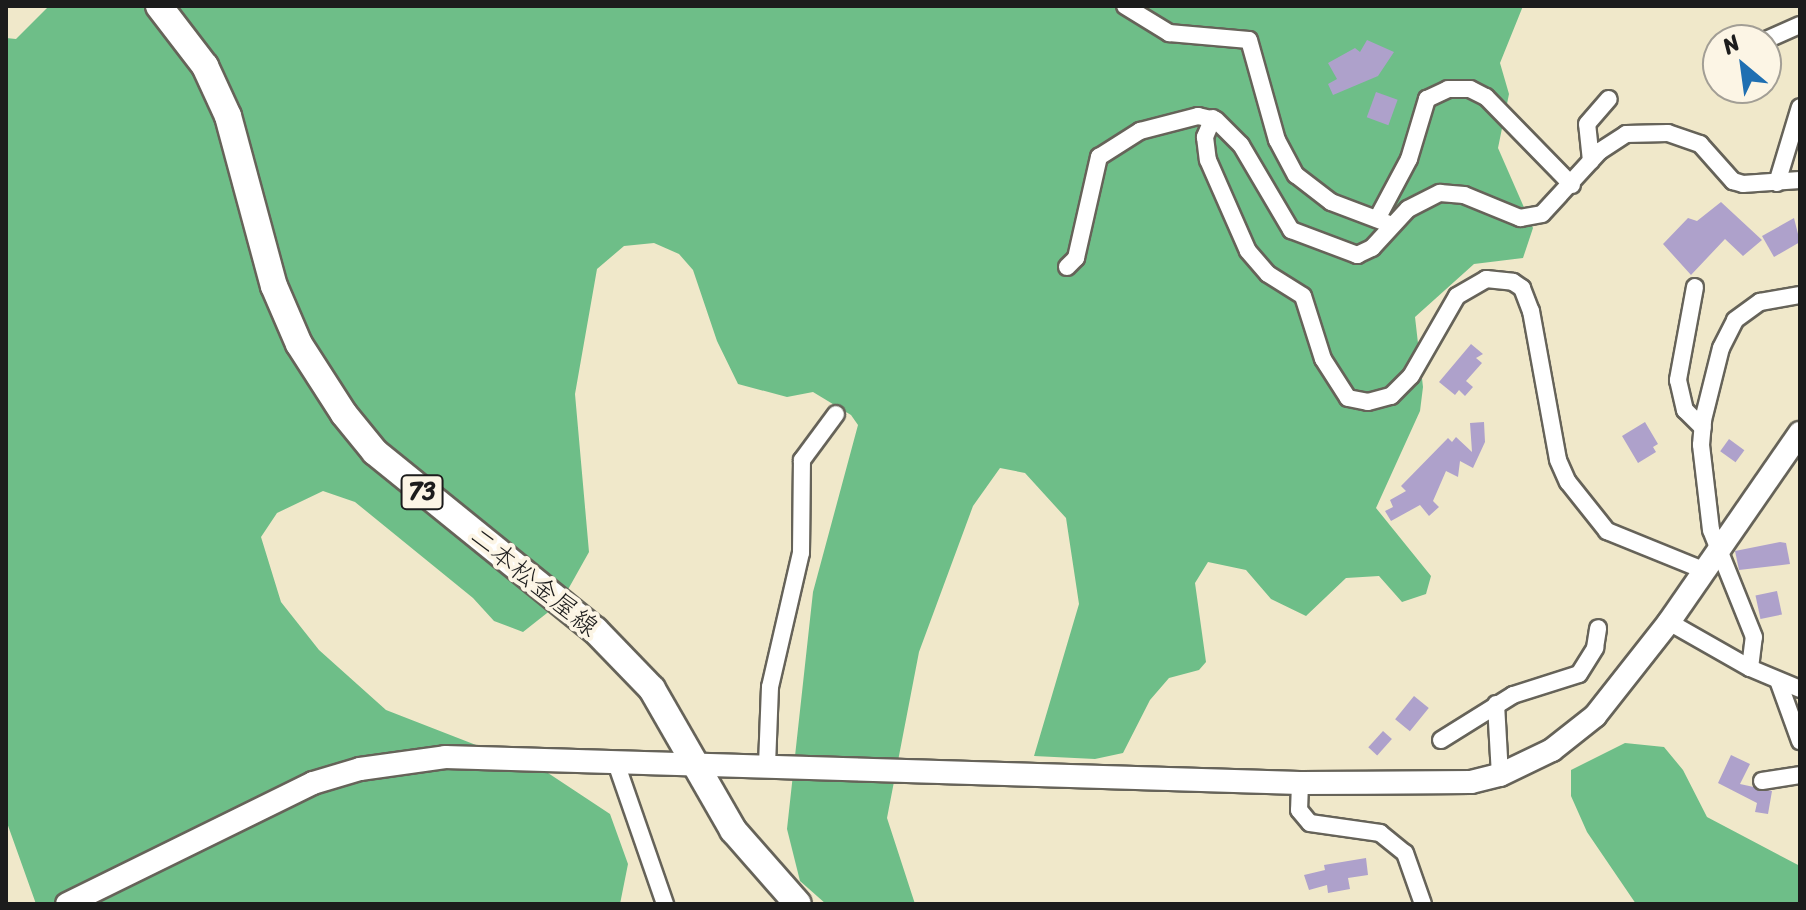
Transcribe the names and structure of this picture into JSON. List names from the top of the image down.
{
  "streets": {
    "main road": ["73", "二本松金屋線"]
  },
  "north": "top left"
}
